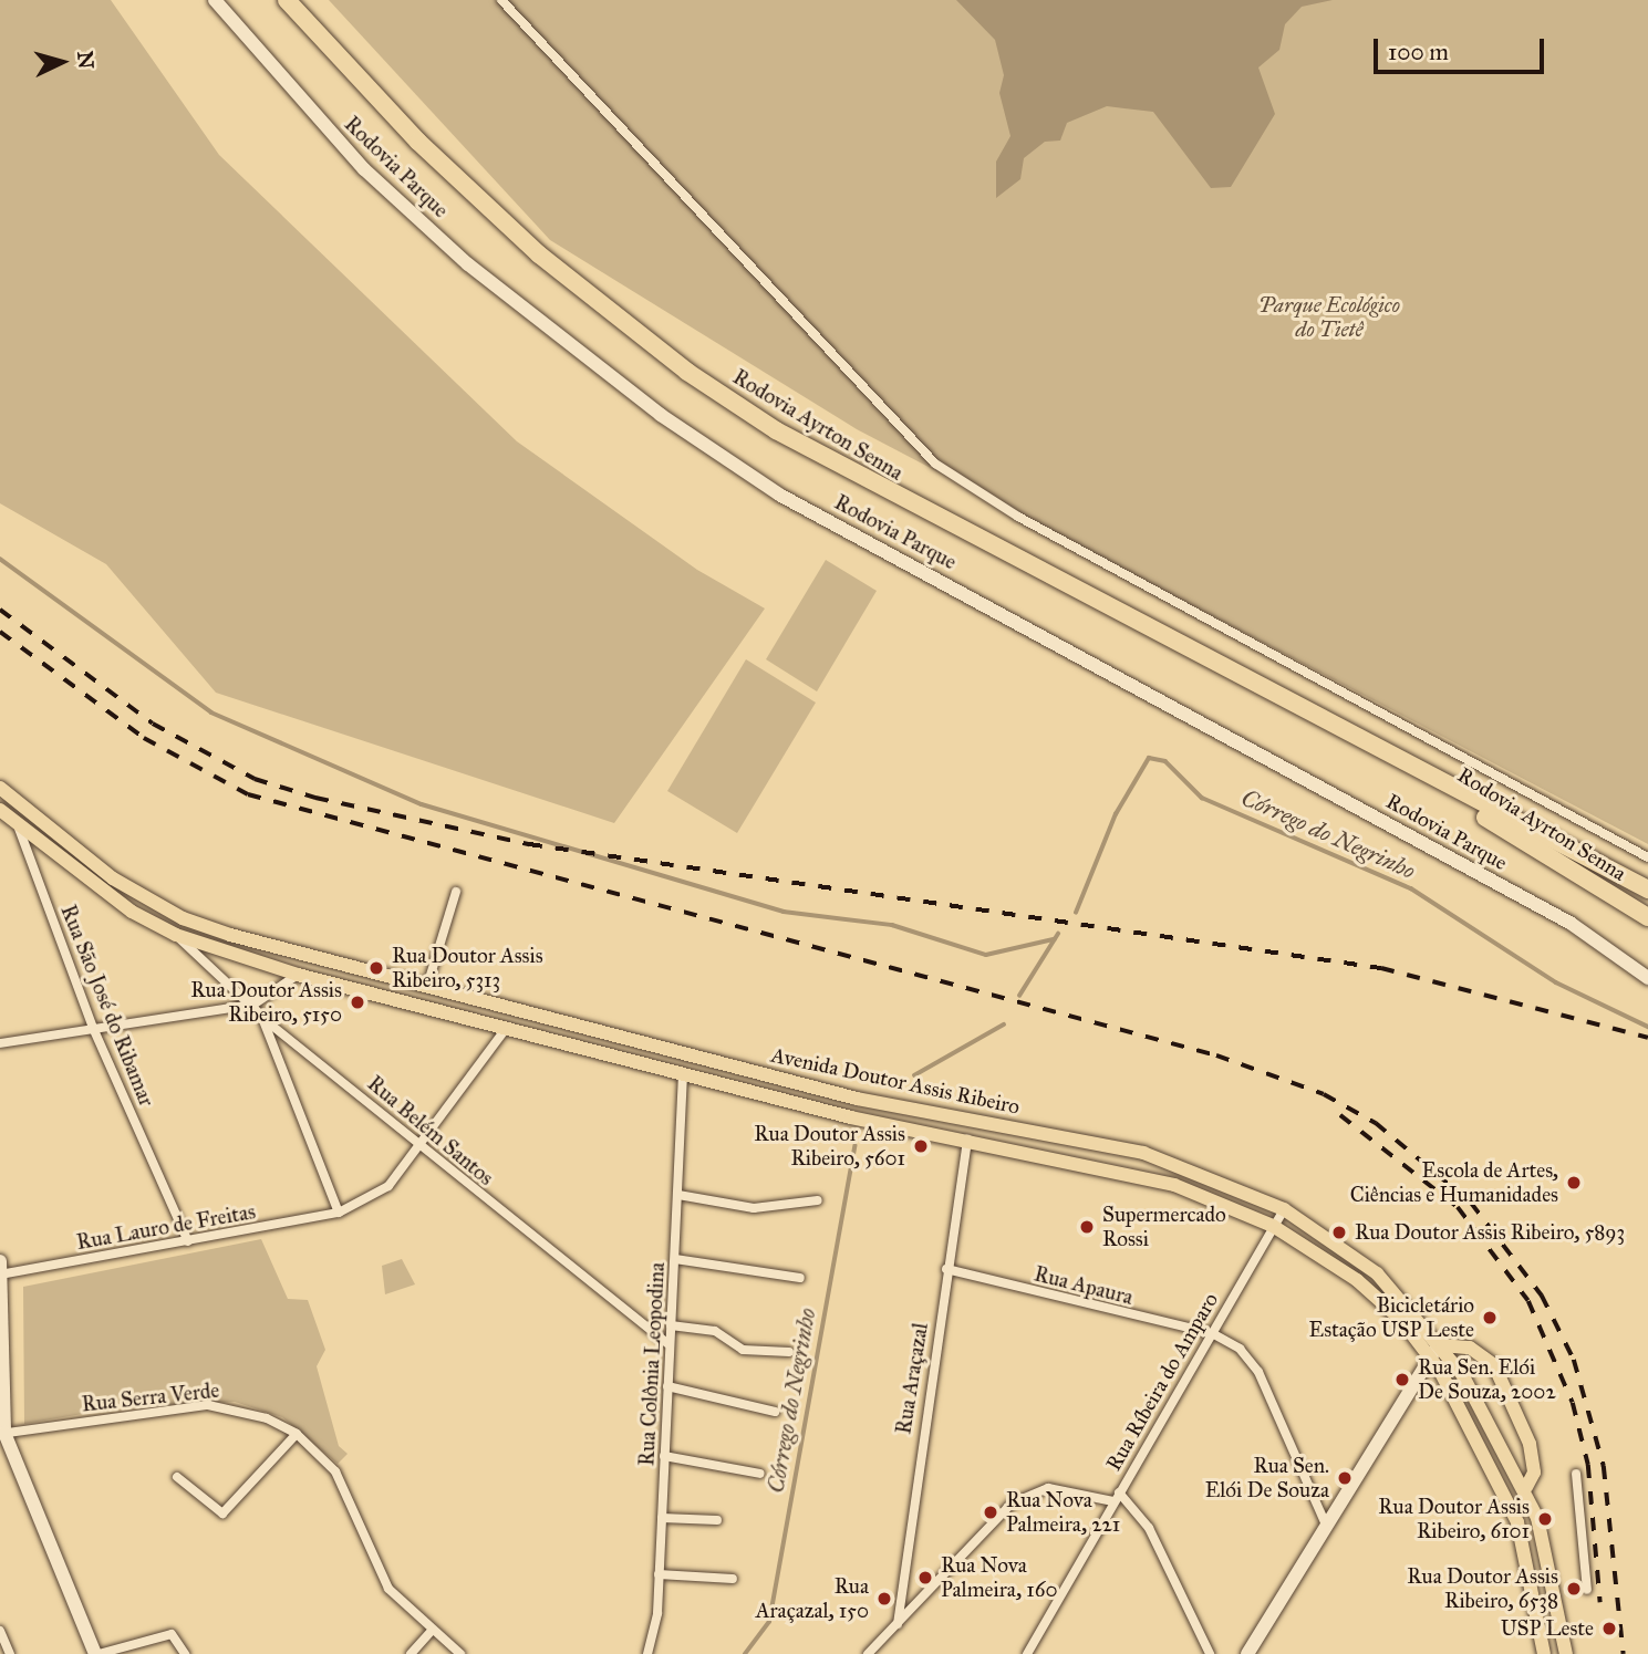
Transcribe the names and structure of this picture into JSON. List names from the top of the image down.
{
  "streets": {
    "highway": ["Rodovia Ayrton Senna"],
    "main road": ["Avenida Doutor Assis Ribeiro"],
    "street": [
      "Rodovia Parque",
      "Rua São José do Ribamar",
      "Rua Belém Santos",
      "Rua Lauro de Freitas",
      "Rua Apaura",
      "Rua Colônia Leopodina",
      "Rua Araçazal",
      "Rua Ríbeira do Amparo",
      "Rua Serra Verde"
    ]
  },
  "crossings": [
    ["Rua São José do Ribamar", "Avenida Doutor Assis Ribeiro"],
    ["Rua São José do Ribamar", "Rua Lauro de Freitas"],
    ["Avenida Doutor Assis Ribeiro", "Rua Belém Santos"],
    ["Avenida Doutor Assis Ribeiro", "Rua Lauro de Freitas"],
    ["Avenida Doutor Assis Ribeiro", "Rua Colônia Leopodina"],
    ["Avenida Doutor Assis Ribeiro", "Rua Araçazal"],
    ["Avenida Doutor Assis Ribeiro", "Rua Ríbeira do Amparo"],
    ["Rua Belém Santos", "Rua Lauro de Freitas"],
    ["Rua Belém Santos", "Rua Colônia Leopodina"],
    ["Rua Apaura", "Rua Araçazal"],
    ["Rua Apaura", "Rua Ríbeira do Amparo"]
  ],
  "water": ["Córrego do Negrinho"],
  "parks": ["Parque Ecológico do Tietê"],
  "places": [
    "Rua Doutor Assis Ribeiro, 5313",
    "Rua Doutor Assis Ribeiro, 5150",
    "Rua Doutor Assis Ribeiro, 5601",
    "Escola de Artes, Ciências e Humanidades",
    "Supermercado Rossi",
    "Rua Doutor Assis Ribeiro, 5893",
    "Bicicletário Estação USP Leste",
    "Rua Sen. Elói De Souza, 2002",
    "Rua Sen. Elói De Souza",
    "Rua Nova Palmeira, 221",
    "Rua Doutor Assis Ribeiro, 6101",
    "Rua Nova Palmeira, 160",
    "Rua Doutor Assis Ribeiro, 6538",
    "Rua Araçazal, 150",
    "USP Leste"
  ],
  "scale_bar": "100 m",
  "north": "right"
}
